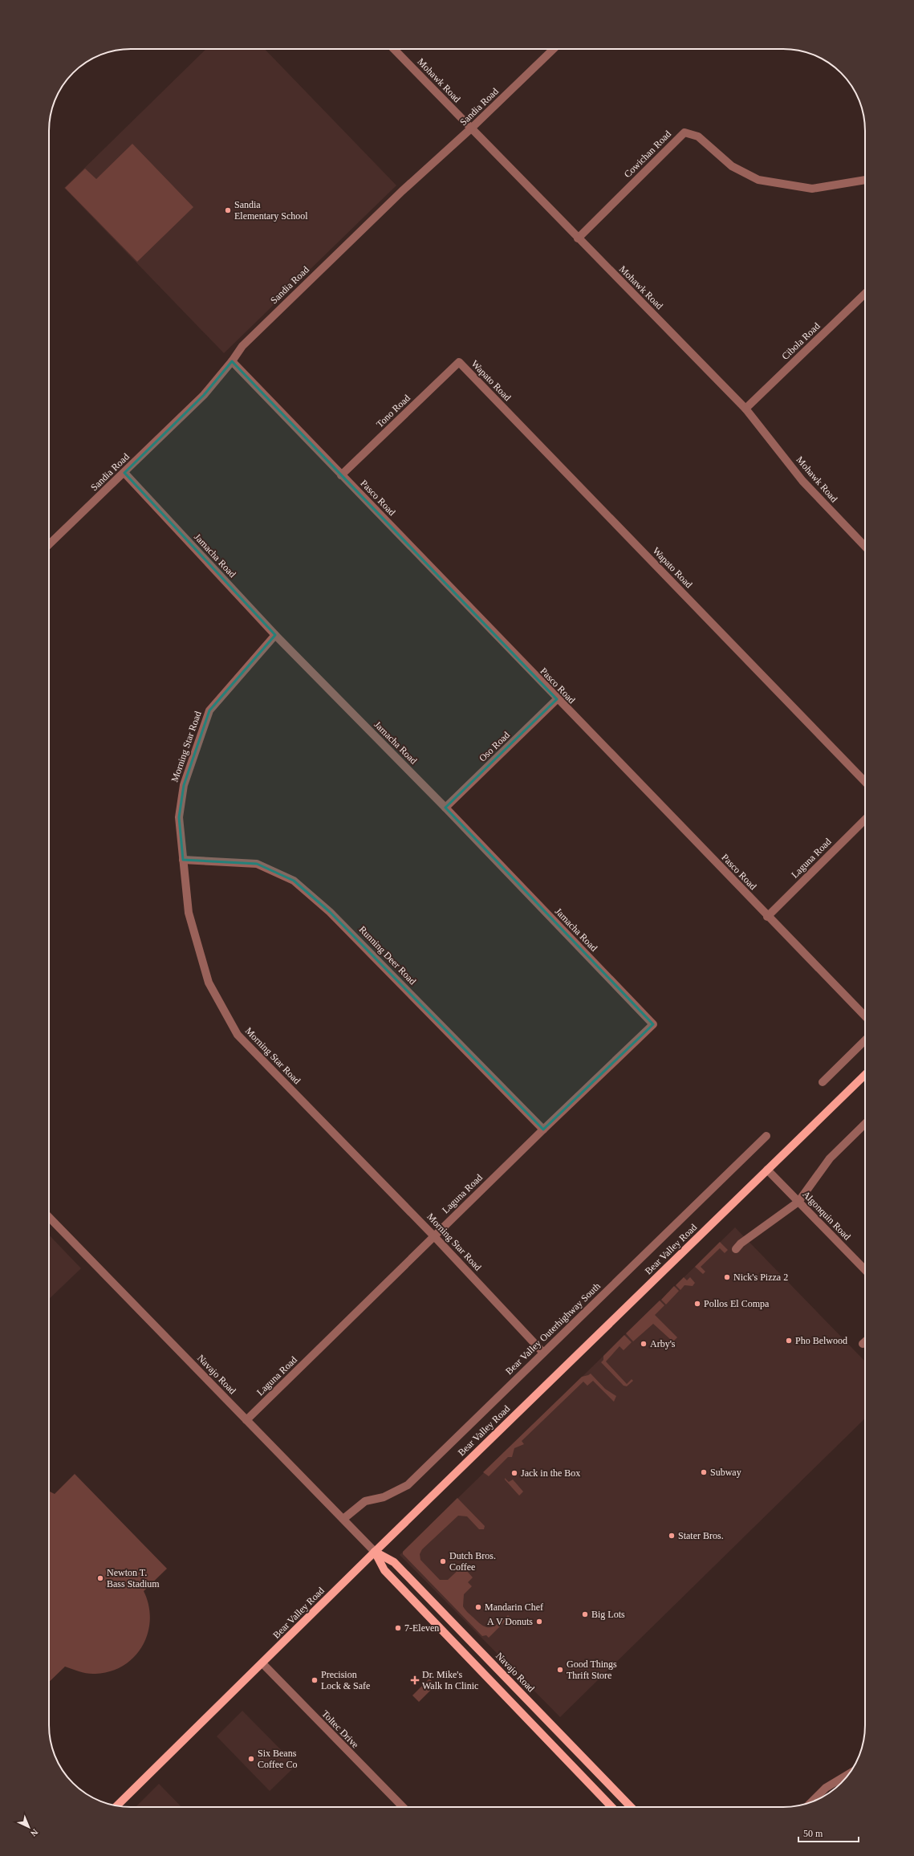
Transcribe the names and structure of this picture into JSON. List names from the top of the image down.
{
  "streets": {
    "main road": ["Bear Valley Road", "Navajo Road"],
    "street": [
      "Mohawk Road",
      "Sandia Road",
      "Cowichan Road",
      "Cibola Road",
      "Wapato Road",
      "Tono Road",
      "Pasco Road",
      "Jamacha Road",
      "Morning Star Road",
      "Oso Road",
      "Laguna Road",
      "Running Deer Road",
      "Algonquin Road",
      "Bear Valley Outerhighway South",
      "Toltec Drive"
    ]
  },
  "crossings": [
    ["Mohawk Road", "Sandia Road"],
    ["Mohawk Road", "Cowichan Road"],
    ["Mohawk Road", "Cibola Road"],
    ["Sandia Road", "Pasco Road"],
    ["Sandia Road", "Jamacha Road"],
    ["Wapato Road", "Tono Road"],
    ["Tono Road", "Pasco Road"],
    ["Pasco Road", "Oso Road"],
    ["Pasco Road", "Laguna Road"],
    ["Jamacha Road", "Morning Star Road"],
    ["Jamacha Road", "Oso Road"],
    ["Jamacha Road", "Laguna Road"],
    ["Morning Star Road", "Laguna Road"],
    ["Morning Star Road", "Running Deer Road"],
    ["Morning Star Road", "Bear Valley Outerhighway South"],
    ["Laguna Road", "Running Deer Road"],
    ["Laguna Road", "Navajo Road"],
    ["Algonquin Road", "Bear Valley Road"],
    ["Bear Valley Road", "Navajo Road"],
    ["Bear Valley Road", "Toltec Drive"],
    ["Bear Valley Outerhighway South", "Navajo Road"]
  ],
  "places": {
    "other": [
      "Sandia Elementary School",
      "Nick's Pizza 2",
      "Pollos El Compa",
      "Pho Belwood",
      "Arby's",
      "Subway",
      "Jack in the Box",
      "Stater Bros.",
      "Dutch Bros. Coffee",
      "Newton T. Bass Stadium",
      "Mandarin Chef",
      "Big Lots",
      "A V Donuts",
      "7-Eleven",
      "Good Things Thrift Store",
      "Precision Lock & Safe",
      "Six Beans Coffee Co"
    ],
    "health": ["Dr. Mike's Walk In Clinic"]
  },
  "scale_bar": "50 m",
  "north": "bottom right"
}
